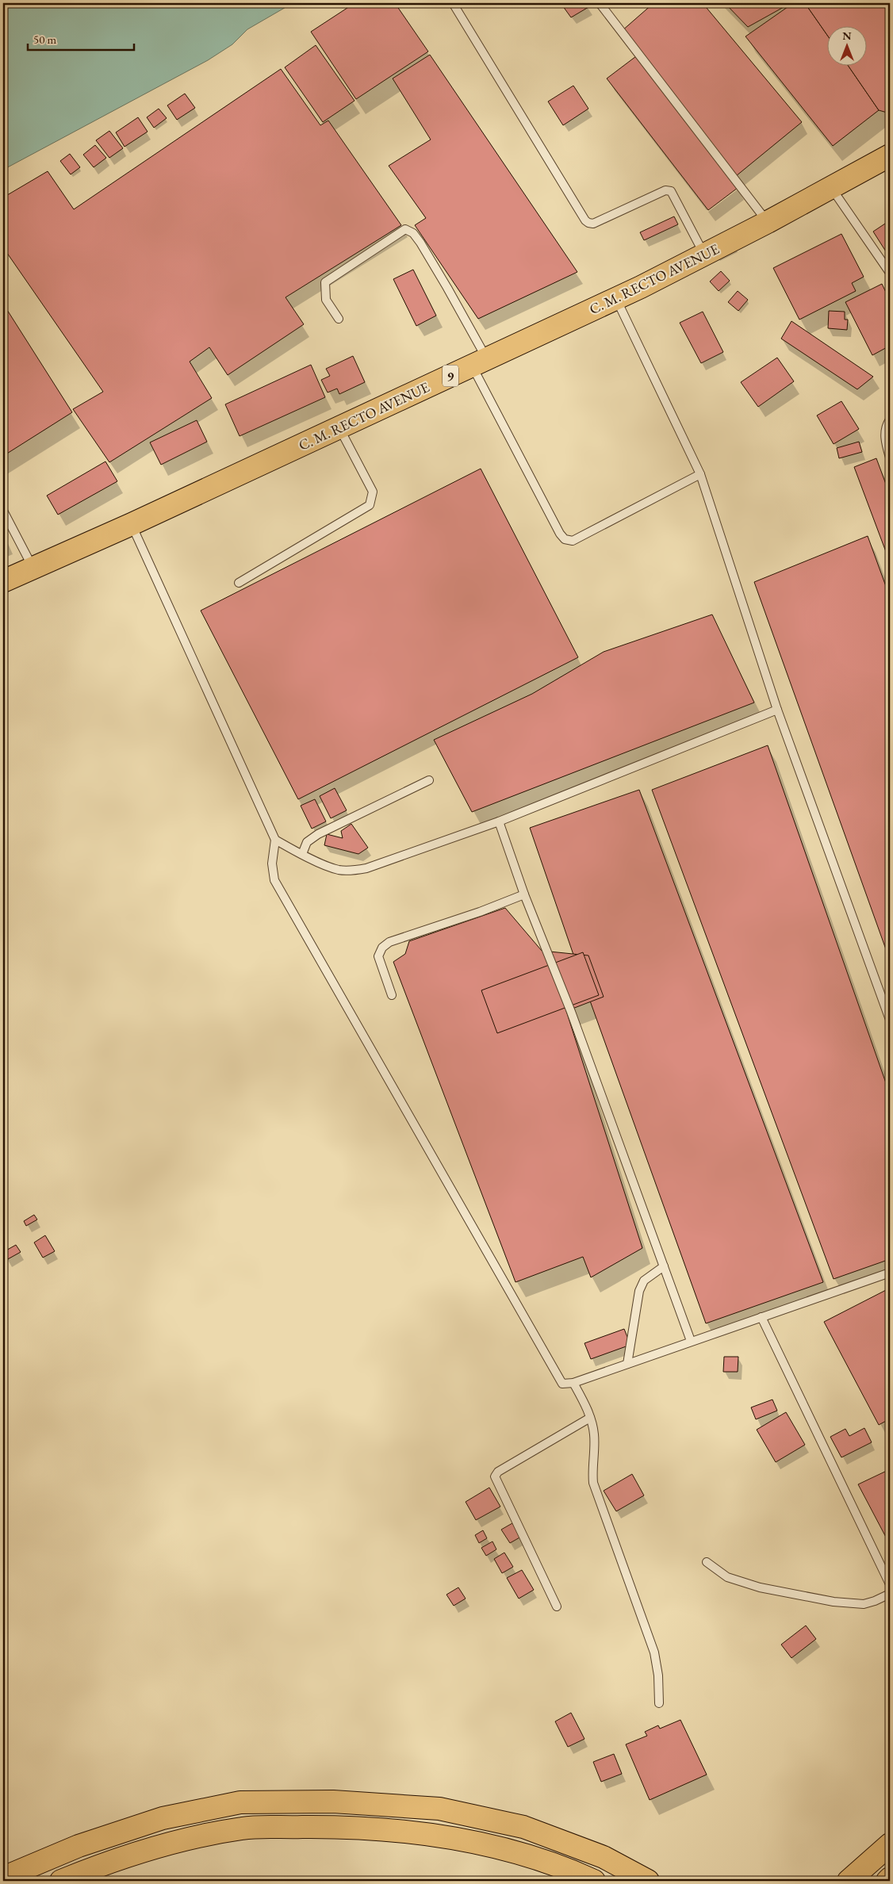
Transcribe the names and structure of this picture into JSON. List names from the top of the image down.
{
  "streets": {
    "main road": ["C. M. RECTO AVENUE", "9"]
  },
  "scale_bar": "50 m",
  "north": "top"
}
